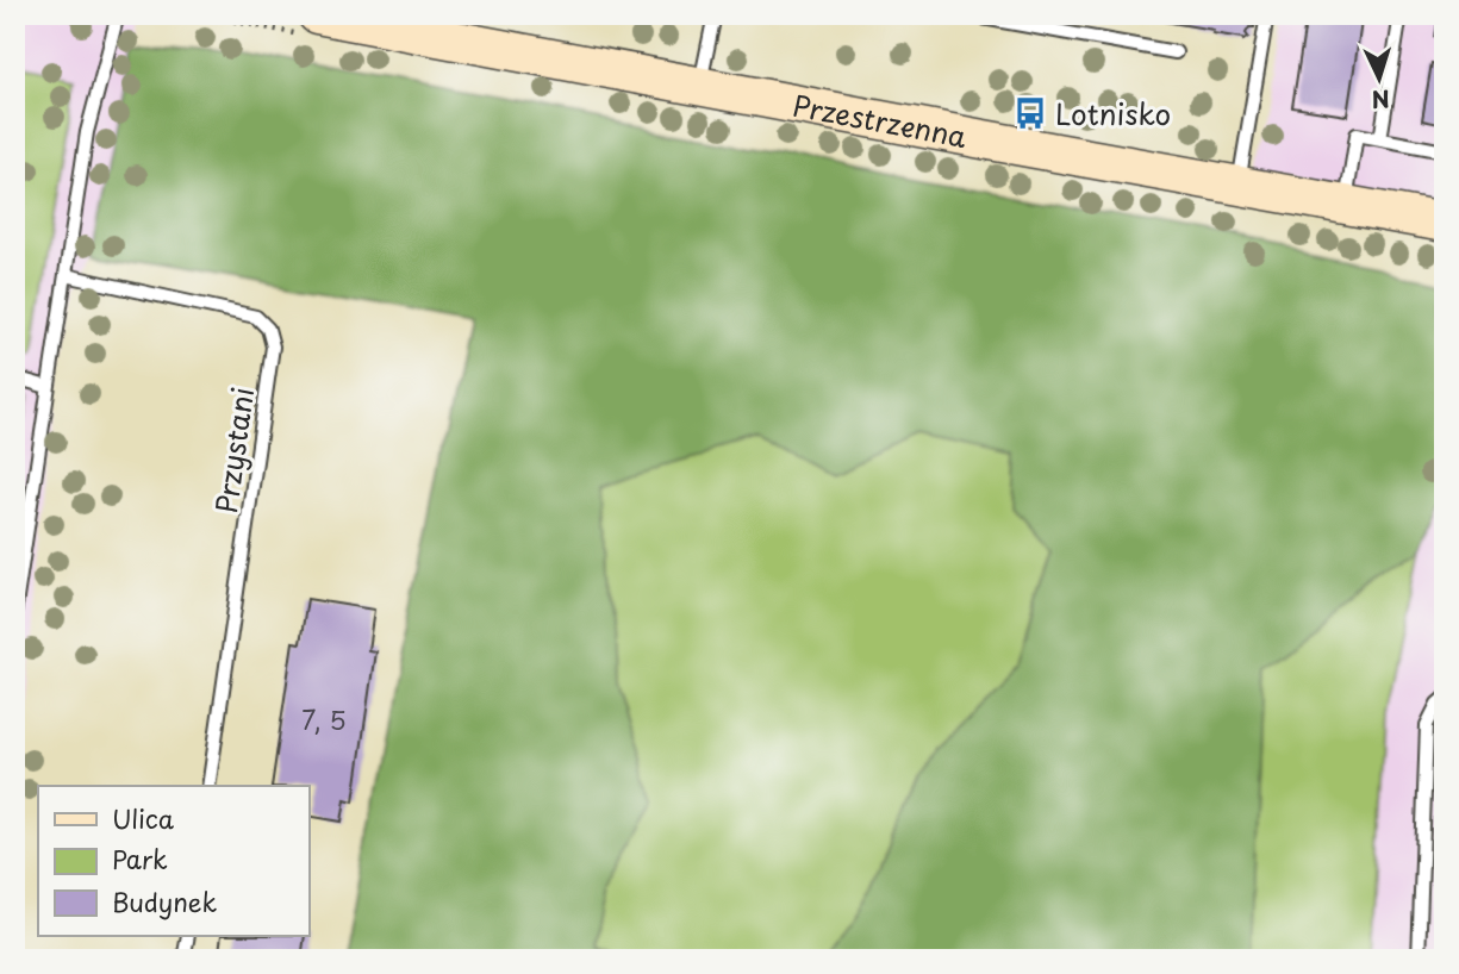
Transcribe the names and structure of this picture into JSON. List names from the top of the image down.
{
  "streets": {
    "street": ["Przestrzenna"],
    "lane": ["Przystani"]
  },
  "places": {
    "bus stop": ["Lotnisko"]
  },
  "house_numbers": ["7, 5"],
  "legend": ["Ulica", "Park", "Budynek"],
  "north": "bottom"
}
